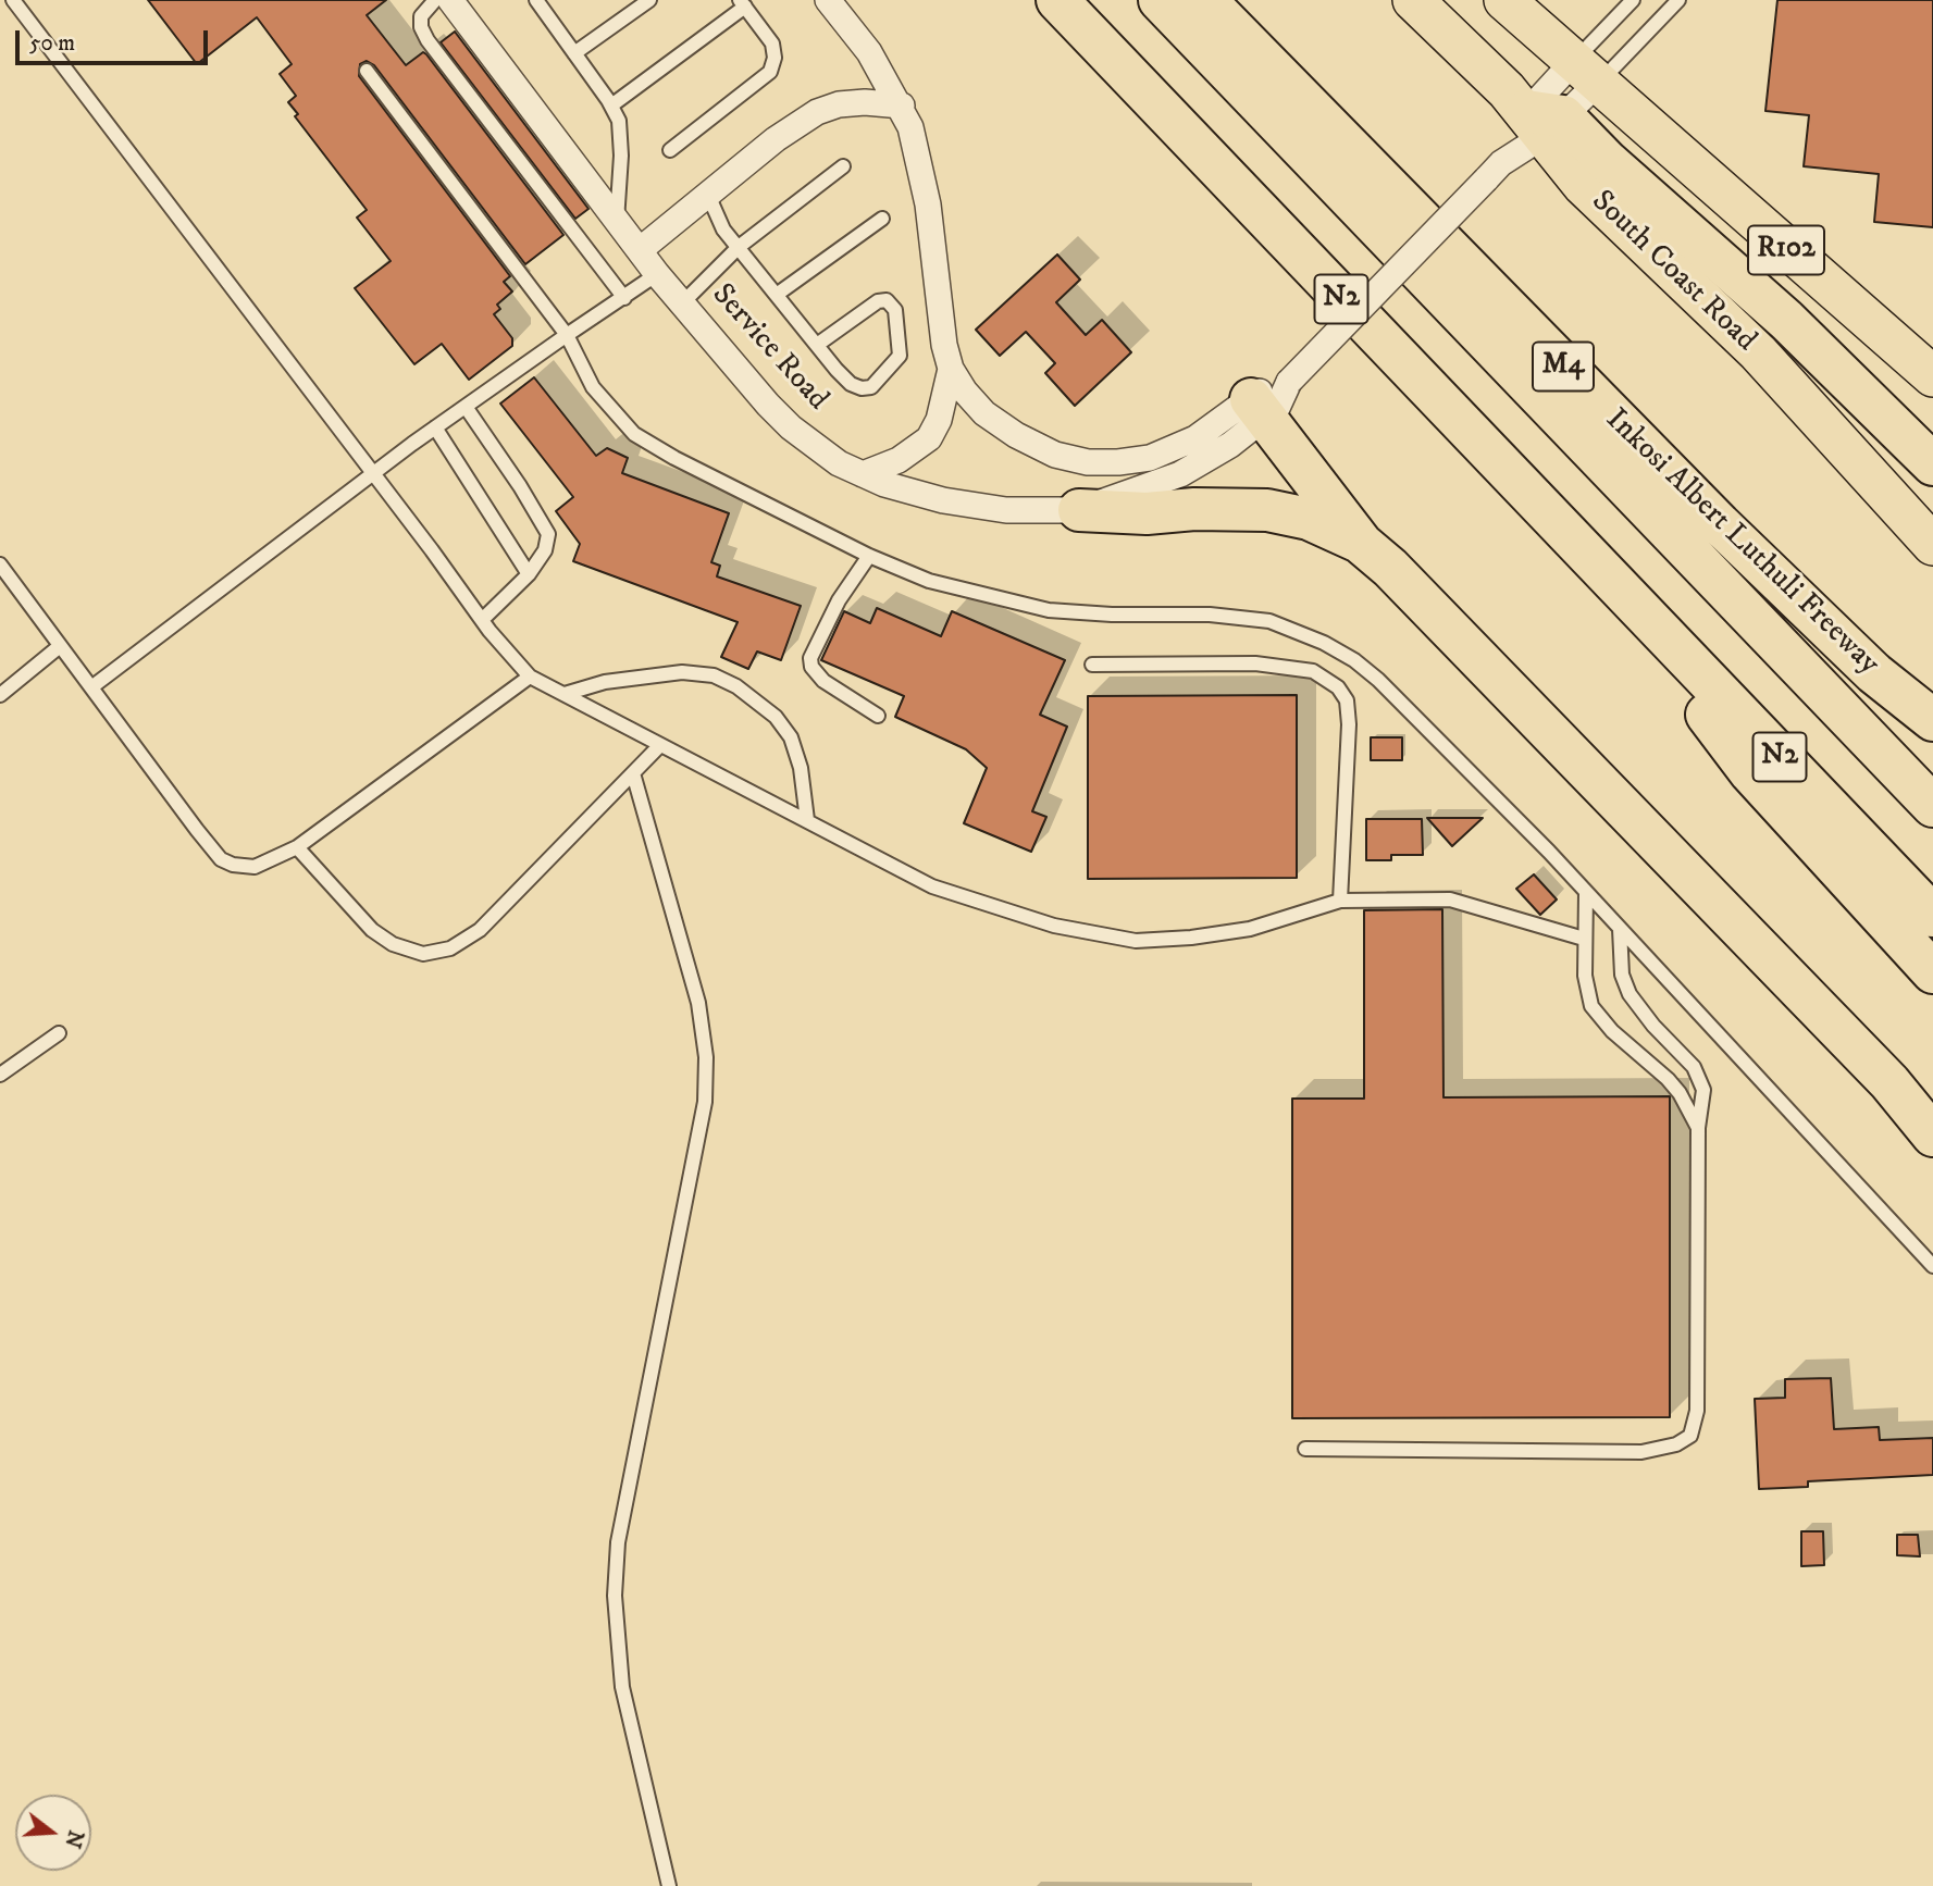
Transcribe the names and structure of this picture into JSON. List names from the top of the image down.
{
  "streets": {
    "highway": ["N2", "M4", "Inkosi Albert Luthuli Freeway"],
    "main road": ["R102", "South Coast Road"],
    "street": ["Service Road"]
  },
  "crossings": [
    ["R102", "Service Road"],
    ["South Coast Road", "Service Road"]
  ],
  "scale_bar": "50 m",
  "north": "right"
}
